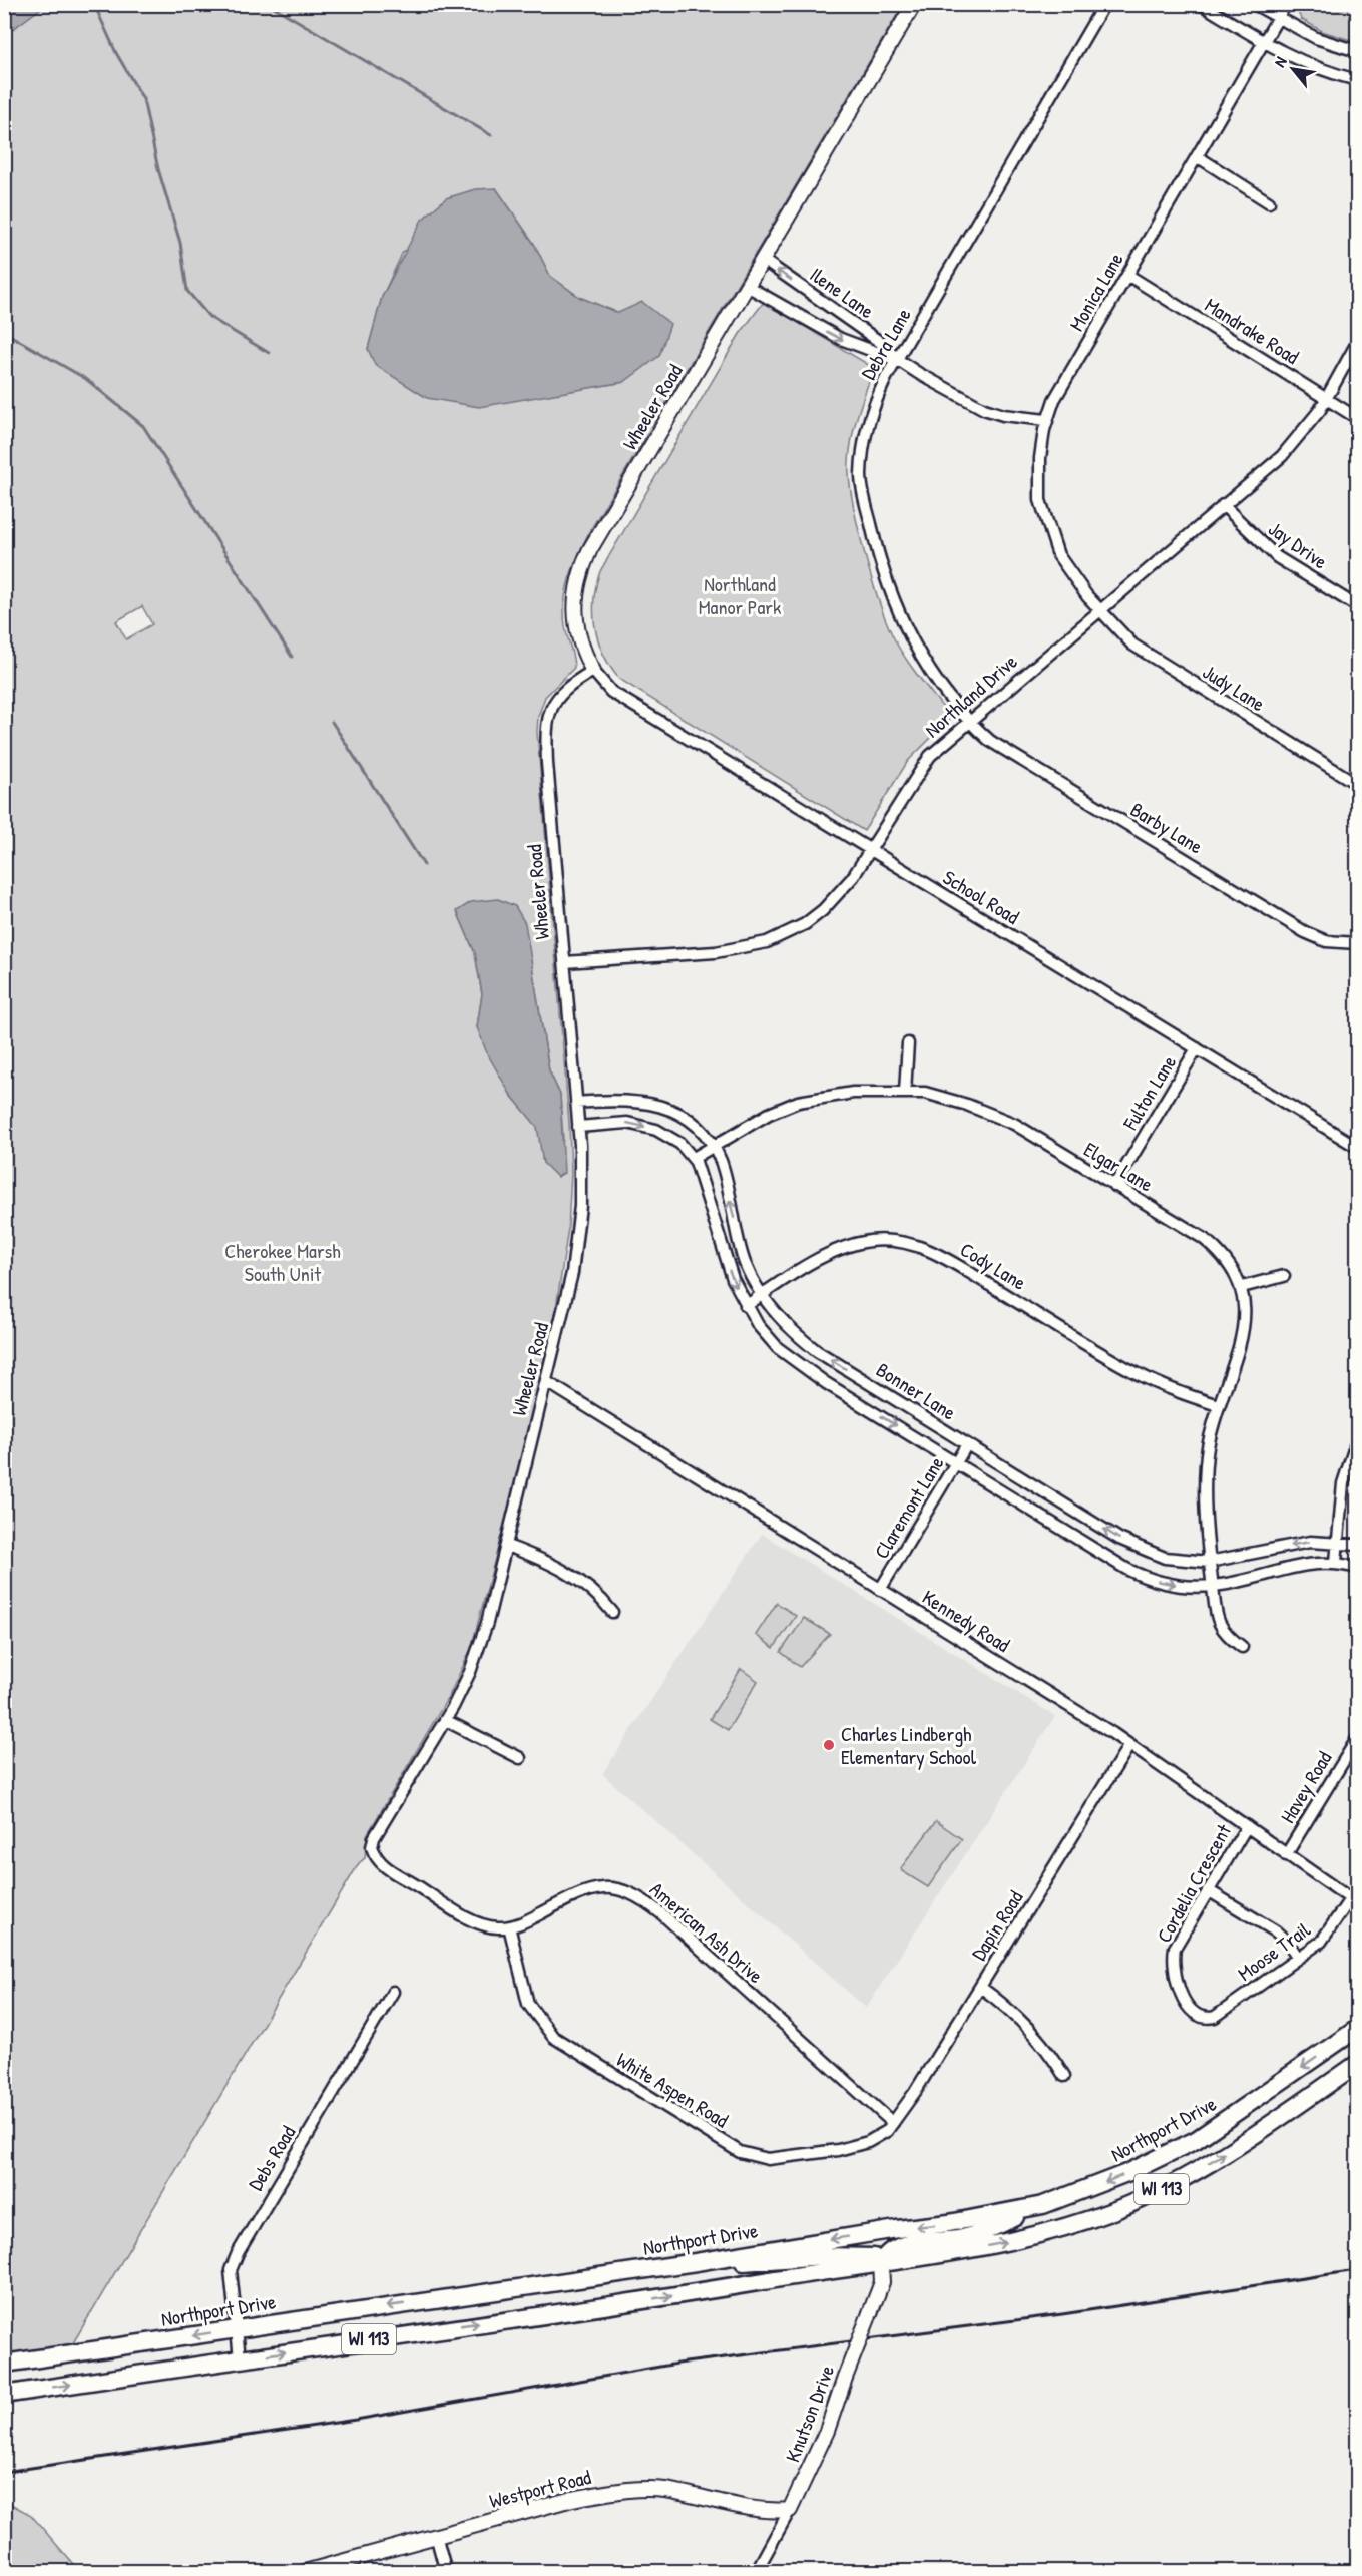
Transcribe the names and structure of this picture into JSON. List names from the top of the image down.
{
  "streets": {
    "main road": ["Northport Drive", "WI 113"],
    "street": [
      "Monica Lane",
      "Ilene Lane",
      "Mandrake Road",
      "Debra Lane",
      "Wheeler Road",
      "Jay Drive",
      "Judy Lane",
      "Northland Drive",
      "Barby Lane",
      "School Road",
      "Fulton Lane",
      "Elgar Lane",
      "Cody Lane",
      "Bonner Lane",
      "Claremont Lane",
      "Kennedy Road",
      "Havey Road",
      "Cordelia Crescent",
      "Dapin Road",
      "American Ash Drive",
      "Moose Trail",
      "White Aspen Road",
      "Debs Road",
      "Knutson Drive",
      "Westport Road"
    ]
  },
  "crossings": [
    ["Monica Lane", "Ilene Lane"],
    ["Monica Lane", "Mandrake Road"],
    ["Monica Lane", "Judy Lane"],
    ["Monica Lane", "Northland Drive"],
    ["Ilene Lane", "Debra Lane"],
    ["Ilene Lane", "Wheeler Road"],
    ["Mandrake Road", "Northland Drive"],
    ["Debra Lane", "Northland Drive"],
    ["Debra Lane", "Barby Lane"],
    ["Wheeler Road", "Northland Drive"],
    ["Wheeler Road", "School Road"],
    ["Wheeler Road", "Bonner Lane"],
    ["Wheeler Road", "Kennedy Road"],
    ["Wheeler Road", "American Ash Drive"],
    ["Jay Drive", "Northland Drive"],
    ["Judy Lane", "Northland Drive"],
    ["Northland Drive", "Barby Lane"],
    ["Northland Drive", "School Road"],
    ["School Road", "Fulton Lane"],
    ["Fulton Lane", "Elgar Lane"],
    ["Elgar Lane", "Cody Lane"],
    ["Elgar Lane", "Bonner Lane"],
    ["Cody Lane", "Bonner Lane"],
    ["Bonner Lane", "Claremont Lane"],
    ["Claremont Lane", "Kennedy Road"],
    ["Kennedy Road", "Havey Road"],
    ["Kennedy Road", "Cordelia Crescent"],
    ["Kennedy Road", "Dapin Road"],
    ["Kennedy Road", "Moose Trail"],
    ["Cordelia Crescent", "Moose Trail"],
    ["Dapin Road", "American Ash Drive"],
    ["Dapin Road", "White Aspen Road"],
    ["American Ash Drive", "White Aspen Road"],
    ["Northport Drive", "Debs Road"],
    ["Debs Road", "WI 113"],
    ["WI 113", "Knutson Drive"],
    ["Knutson Drive", "Westport Road"]
  ],
  "parks": ["Northland Manor Park", "Cherokee Marsh South Unit"],
  "places": ["Charles Lindbergh Elementary School"],
  "north": "top left"
}
